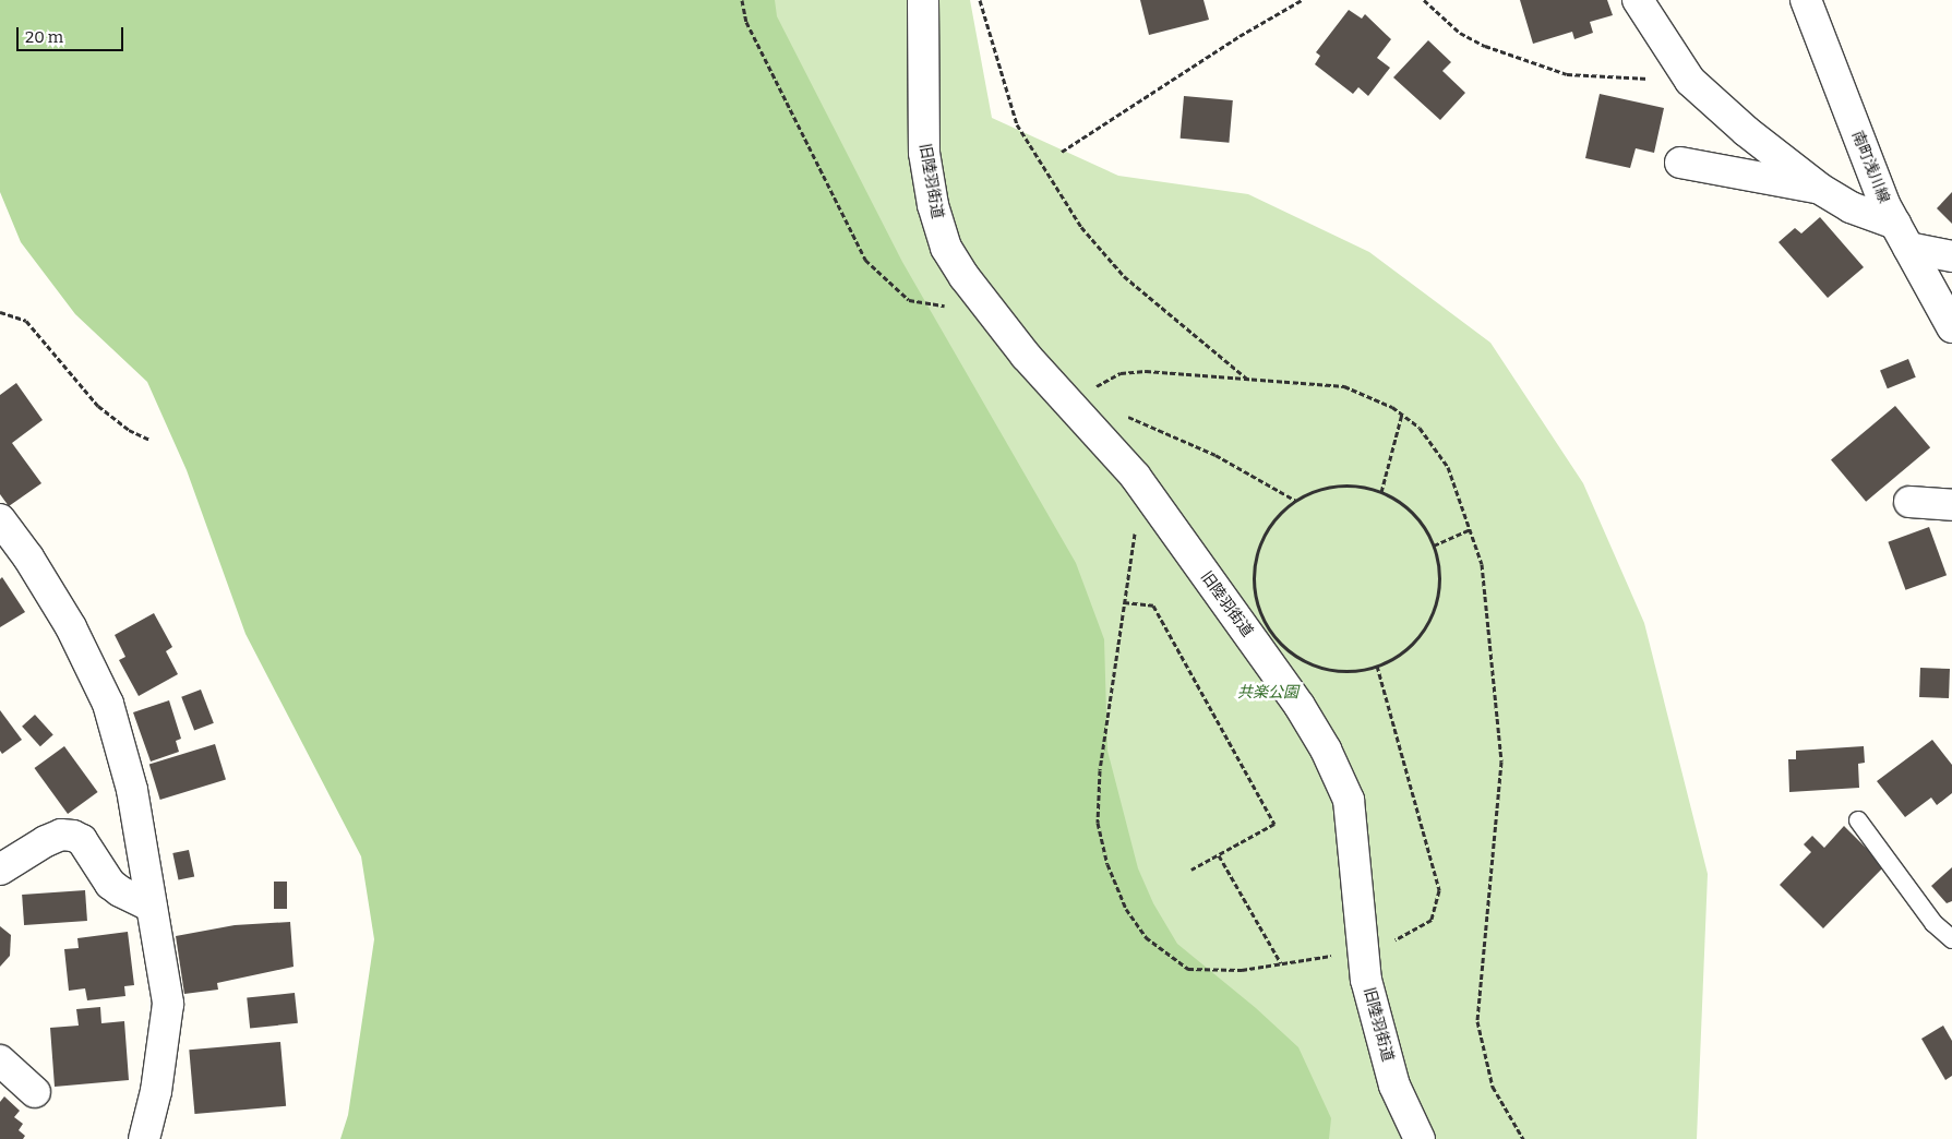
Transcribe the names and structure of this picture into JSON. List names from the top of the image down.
{
  "streets": {
    "street": ["南町浅川線", "旧陸羽街道"]
  },
  "parks": ["共楽公園"],
  "scale_bar": "20 m"
}
